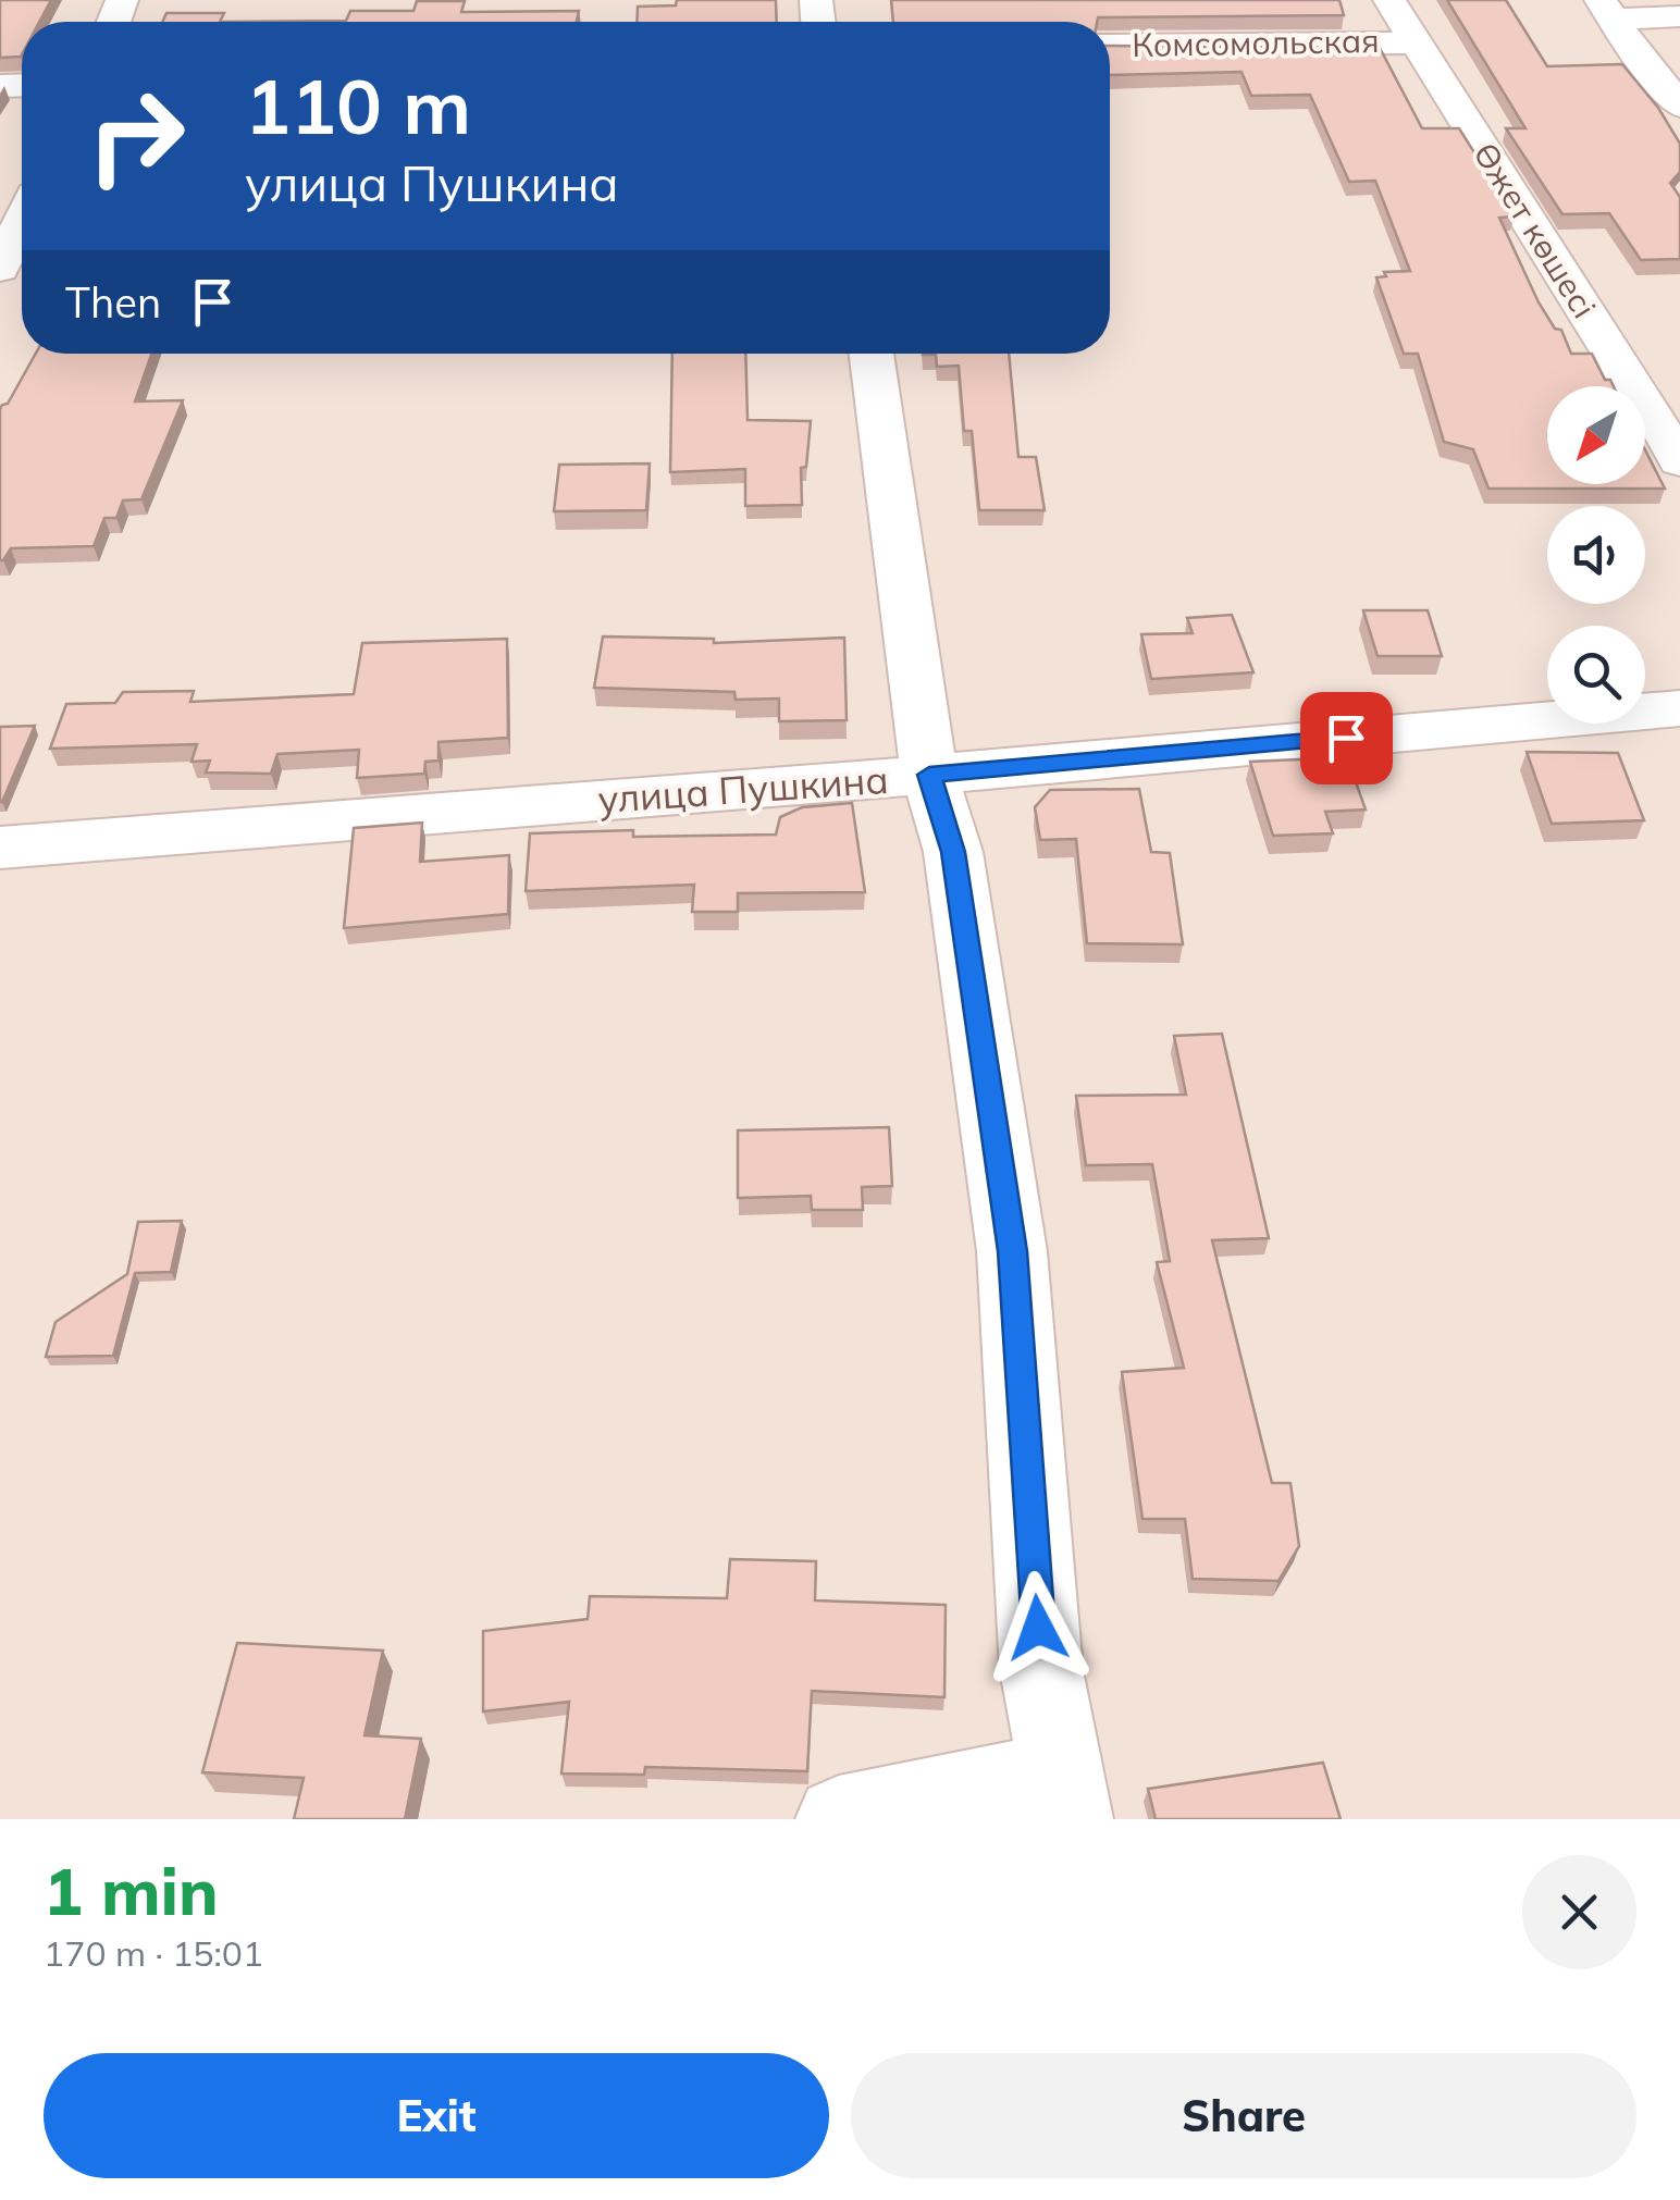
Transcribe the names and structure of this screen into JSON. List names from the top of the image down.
{
  "streets": {
    "street": ["Комсомольская", "Өжет көшесі", "улица Пушкина"]
  },
  "crossings": [
    ["Комсомольская", "Өжет көшесі"]
  ],
  "north": "bottom left",
  "page": {
    "turn": ["110 m", "улица Пушкина"],
    "then": "Then",
    "heading": ["1 min", "170 m · 15:01"],
    "buttons": ["Exit", "Share"]
  }
}
